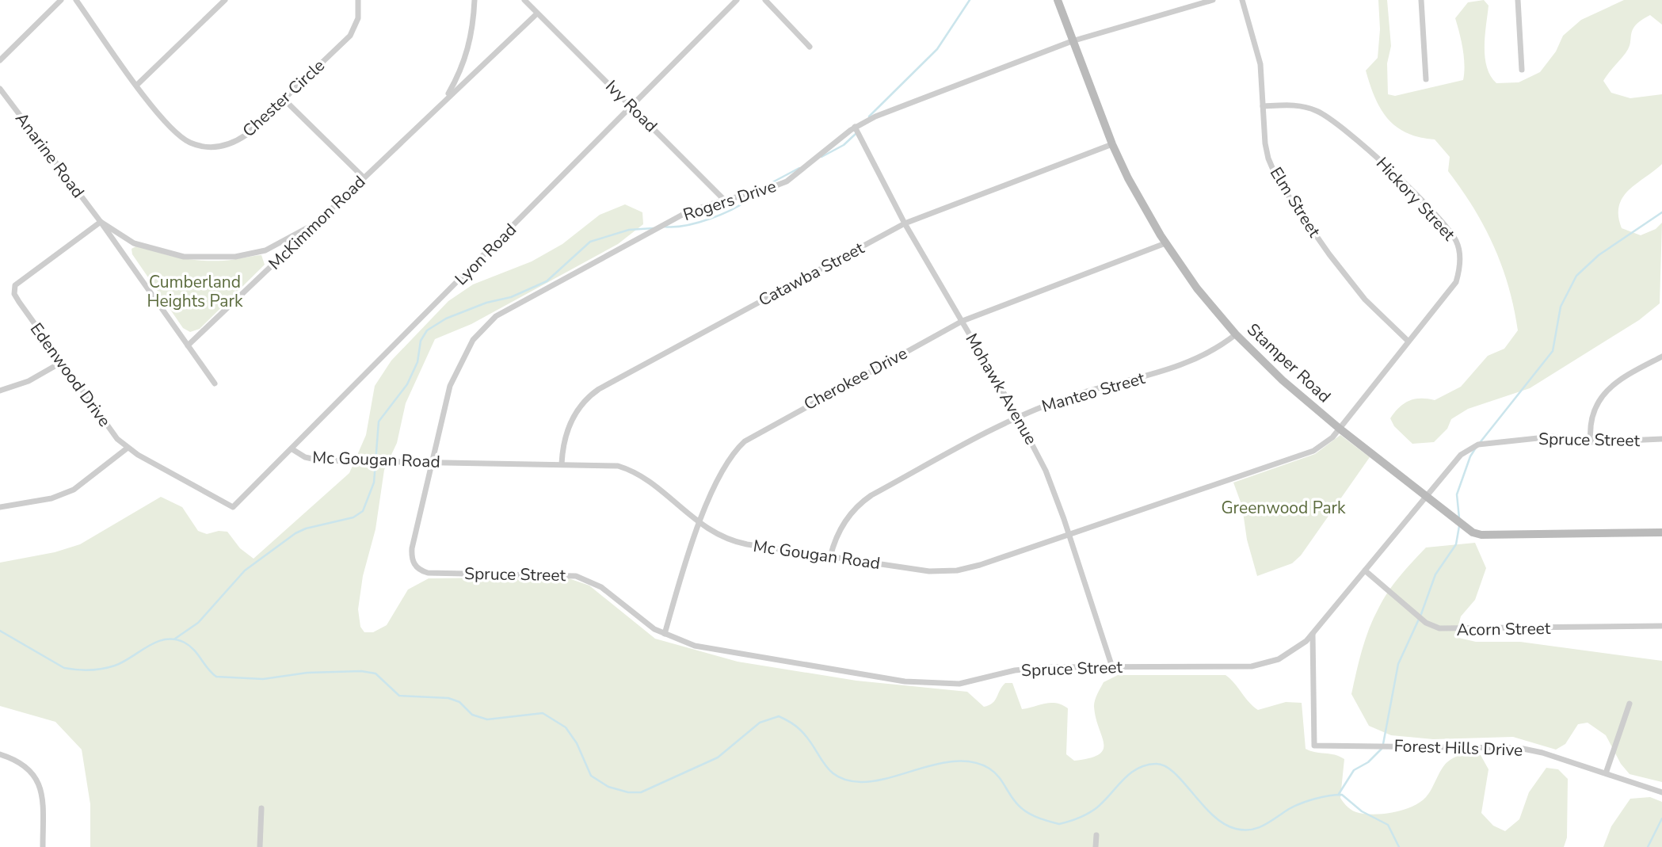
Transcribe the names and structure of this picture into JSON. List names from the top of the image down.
{
  "streets": {
    "street": [
      "Chester Circle",
      "Ivy Road",
      "Anarine Road",
      "Hickory Street",
      "Rogers Drive",
      "Elm Street",
      "McKimmon Road",
      "Lyon Road",
      "Catawba Street",
      "Stamper Road",
      "Edenwood Drive",
      "Cherokee Drive",
      "Mohawk Avenue",
      "Manteo Street",
      "Spruce Street",
      "Mc Gougan Road",
      "Acorn Street",
      "Forest Hills Drive"
    ]
  },
  "crossings": [
    ["Ivy Road", "Rogers Drive"],
    ["Ivy Road", "McKimmon Road"],
    ["Ivy Road", "Lyon Road"],
    ["Anarine Road", "McKimmon Road"],
    ["Anarine Road", "Edenwood Drive"],
    ["Hickory Street", "Elm Street"],
    ["Hickory Street", "Stamper Road"],
    ["Hickory Street", "Mc Gougan Road"],
    ["Rogers Drive", "Stamper Road"],
    ["Rogers Drive", "Mohawk Avenue"],
    ["Rogers Drive", "Spruce Street"],
    ["Rogers Drive", "Mc Gougan Road"],
    ["Lyon Road", "Edenwood Drive"],
    ["Lyon Road", "Mc Gougan Road"],
    ["Catawba Street", "Stamper Road"],
    ["Catawba Street", "Mohawk Avenue"],
    ["Catawba Street", "Mc Gougan Road"],
    ["Stamper Road", "Cherokee Drive"],
    ["Stamper Road", "Manteo Street"],
    ["Stamper Road", "Spruce Street"],
    ["Stamper Road", "Mc Gougan Road"],
    ["Cherokee Drive", "Mohawk Avenue"],
    ["Cherokee Drive", "Spruce Street"],
    ["Cherokee Drive", "Mc Gougan Road"],
    ["Mohawk Avenue", "Manteo Street"],
    ["Mohawk Avenue", "Spruce Street"],
    ["Mohawk Avenue", "Mc Gougan Road"],
    ["Manteo Street", "Mc Gougan Road"],
    ["Spruce Street", "Acorn Street"],
    ["Spruce Street", "Forest Hills Drive"]
  ],
  "parks": ["Cumberland Heights Park", "Greenwood Park"]
}
